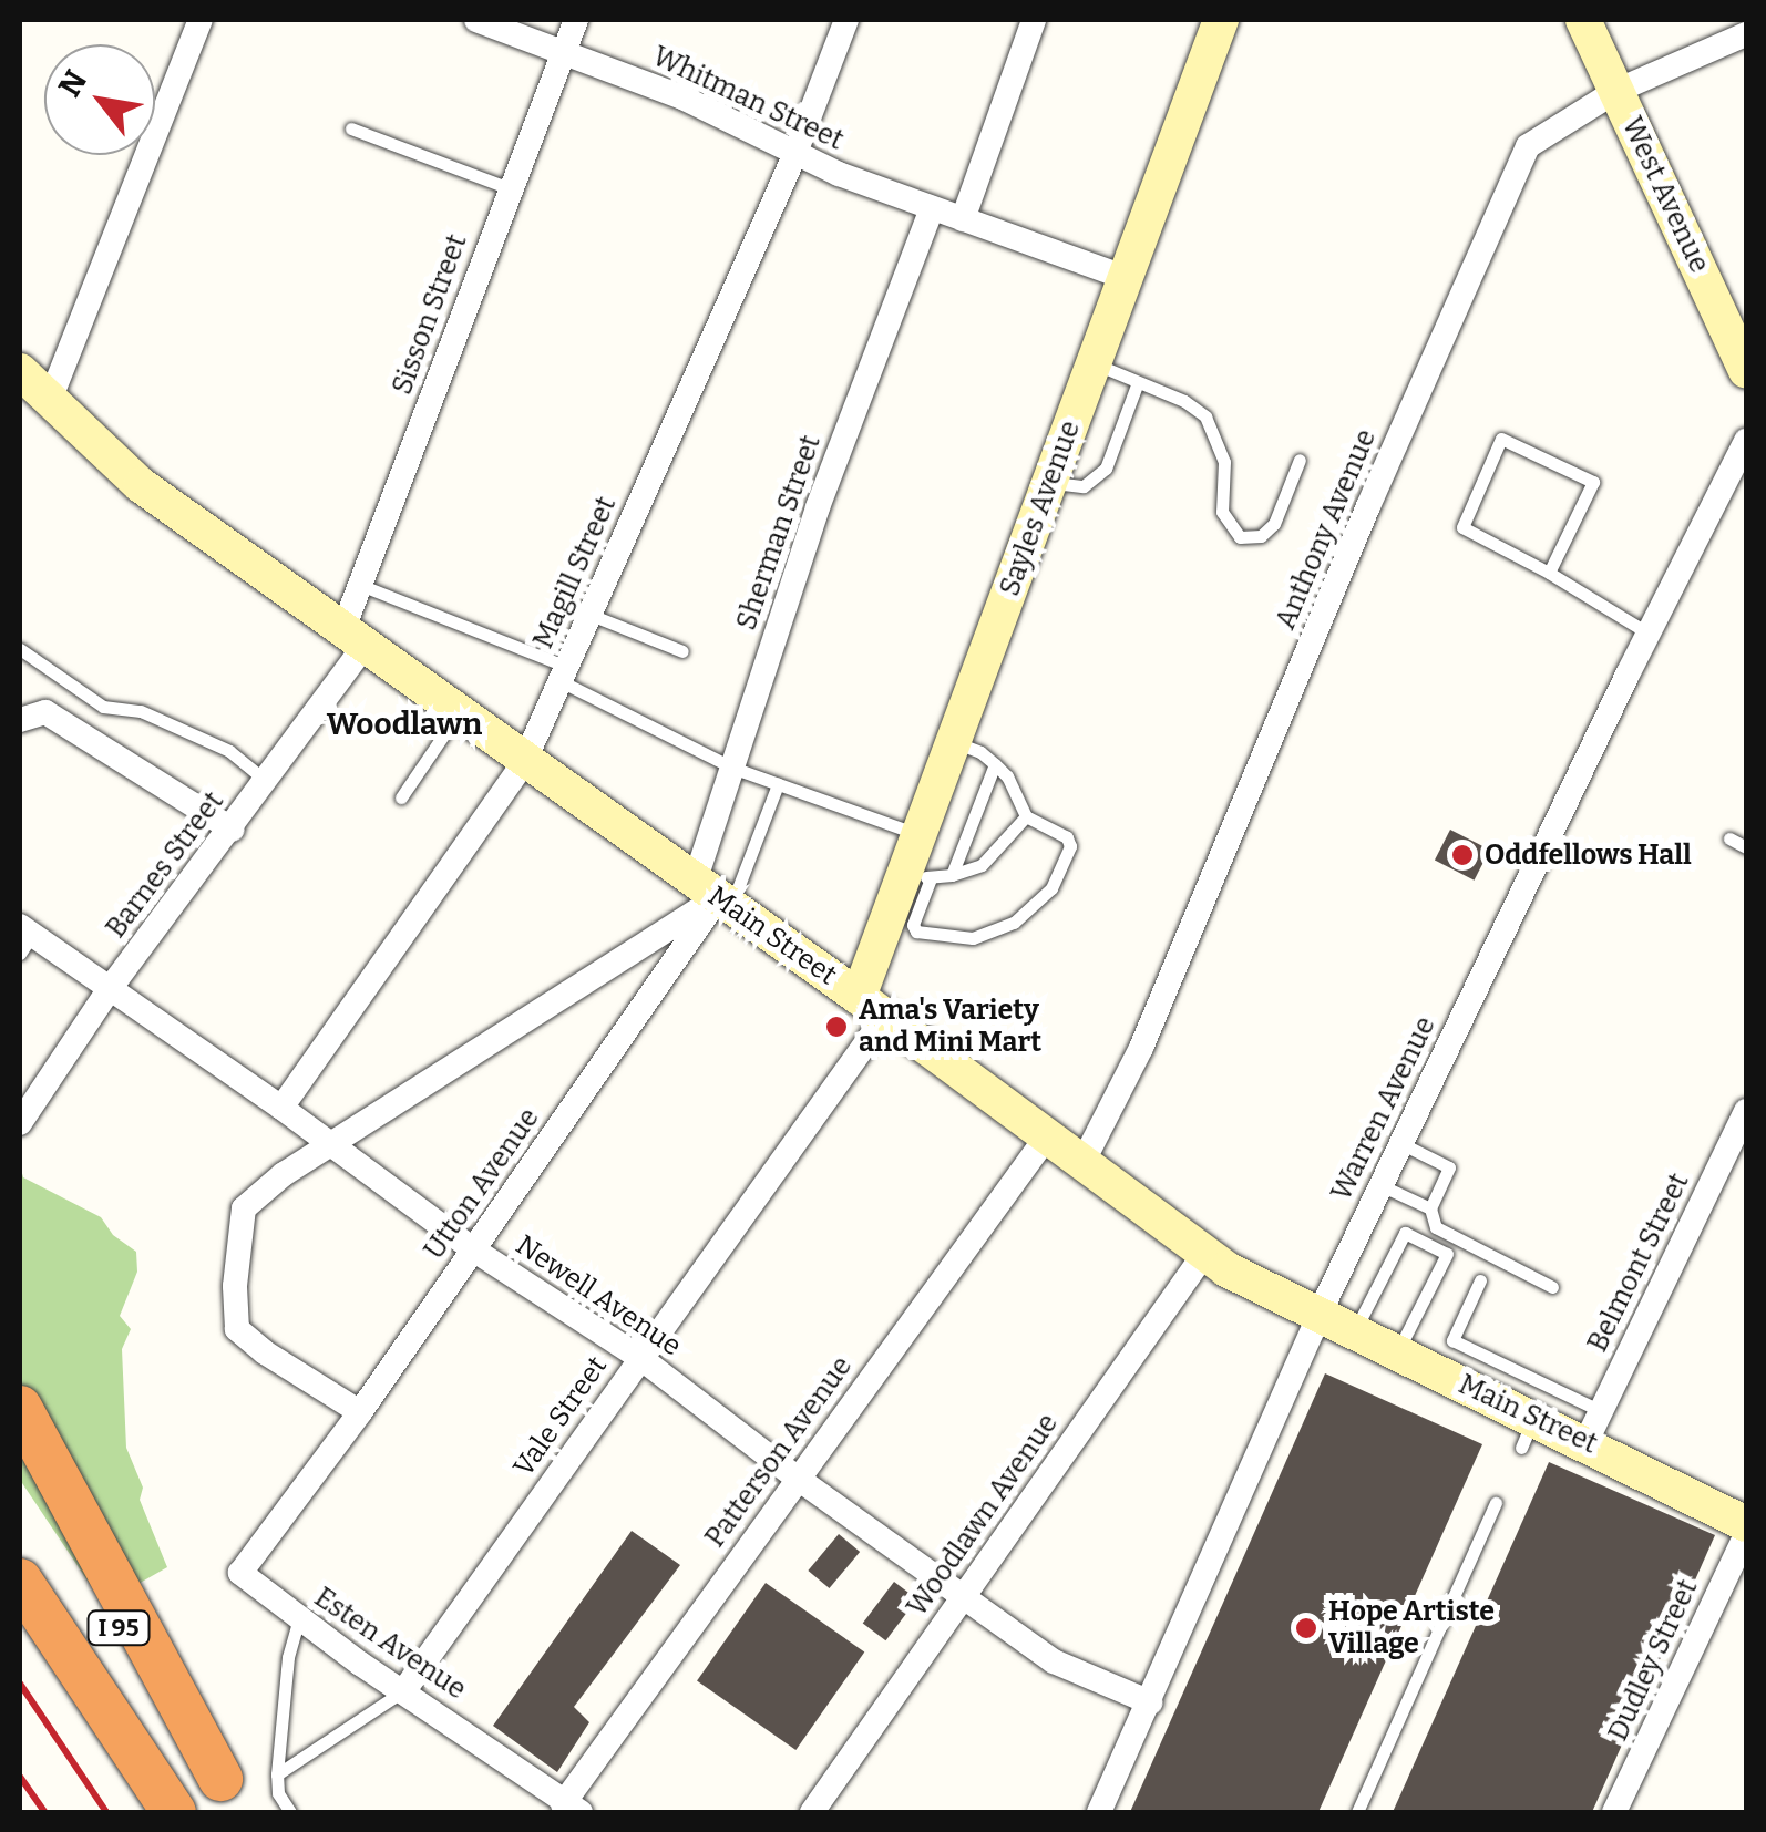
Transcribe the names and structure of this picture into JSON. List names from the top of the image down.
{
  "streets": {
    "highway": ["I 95"],
    "main road": ["West Avenue", "Sayles Avenue", "Main Street"],
    "street": [
      "Whitman Street",
      "Sisson Street",
      "Anthony Avenue",
      "Sherman Street",
      "Magill Street",
      "Barnes Street",
      "Warren Avenue",
      "Utton Avenue",
      "Belmont Street",
      "Newell Avenue",
      "Vale Street",
      "Patterson Avenue",
      "Woodlawn Avenue",
      "Esten Avenue",
      "Dudley Street"
    ]
  },
  "crossings": [
    ["Whitman Street", "Sisson Street"],
    ["Whitman Street", "Sherman Street"],
    ["Whitman Street", "Magill Street"],
    ["West Avenue", "Anthony Avenue"],
    ["Sisson Street", "Barnes Street"],
    ["Sisson Street", "Main Street"],
    ["Sayles Avenue", "Main Street"],
    ["Sayles Avenue", "Vale Street"],
    ["Anthony Avenue", "Main Street"],
    ["Sherman Street", "Main Street"],
    ["Sherman Street", "Utton Avenue"],
    ["Magill Street", "Main Street"],
    ["Magill Street", "Newell Avenue"],
    ["Barnes Street", "Main Street"],
    ["Barnes Street", "Newell Avenue"],
    ["Main Street", "Warren Avenue"],
    ["Main Street", "Utton Avenue"],
    ["Main Street", "Belmont Street"],
    ["Main Street", "Vale Street"],
    ["Main Street", "Patterson Avenue"],
    ["Main Street", "Woodlawn Avenue"],
    ["Warren Avenue", "Newell Avenue"],
    ["Utton Avenue", "Newell Avenue"],
    ["Utton Avenue", "Esten Avenue"],
    ["Newell Avenue", "Vale Street"],
    ["Newell Avenue", "Patterson Avenue"],
    ["Newell Avenue", "Woodlawn Avenue"],
    ["Vale Street", "Esten Avenue"],
    ["Patterson Avenue", "Esten Avenue"]
  ],
  "districts": ["Woodlawn"],
  "places": ["Oddfellows Hall", "Ama's Variety and Mini Mart", "Hope Artiste Village"],
  "north": "top left"
}
